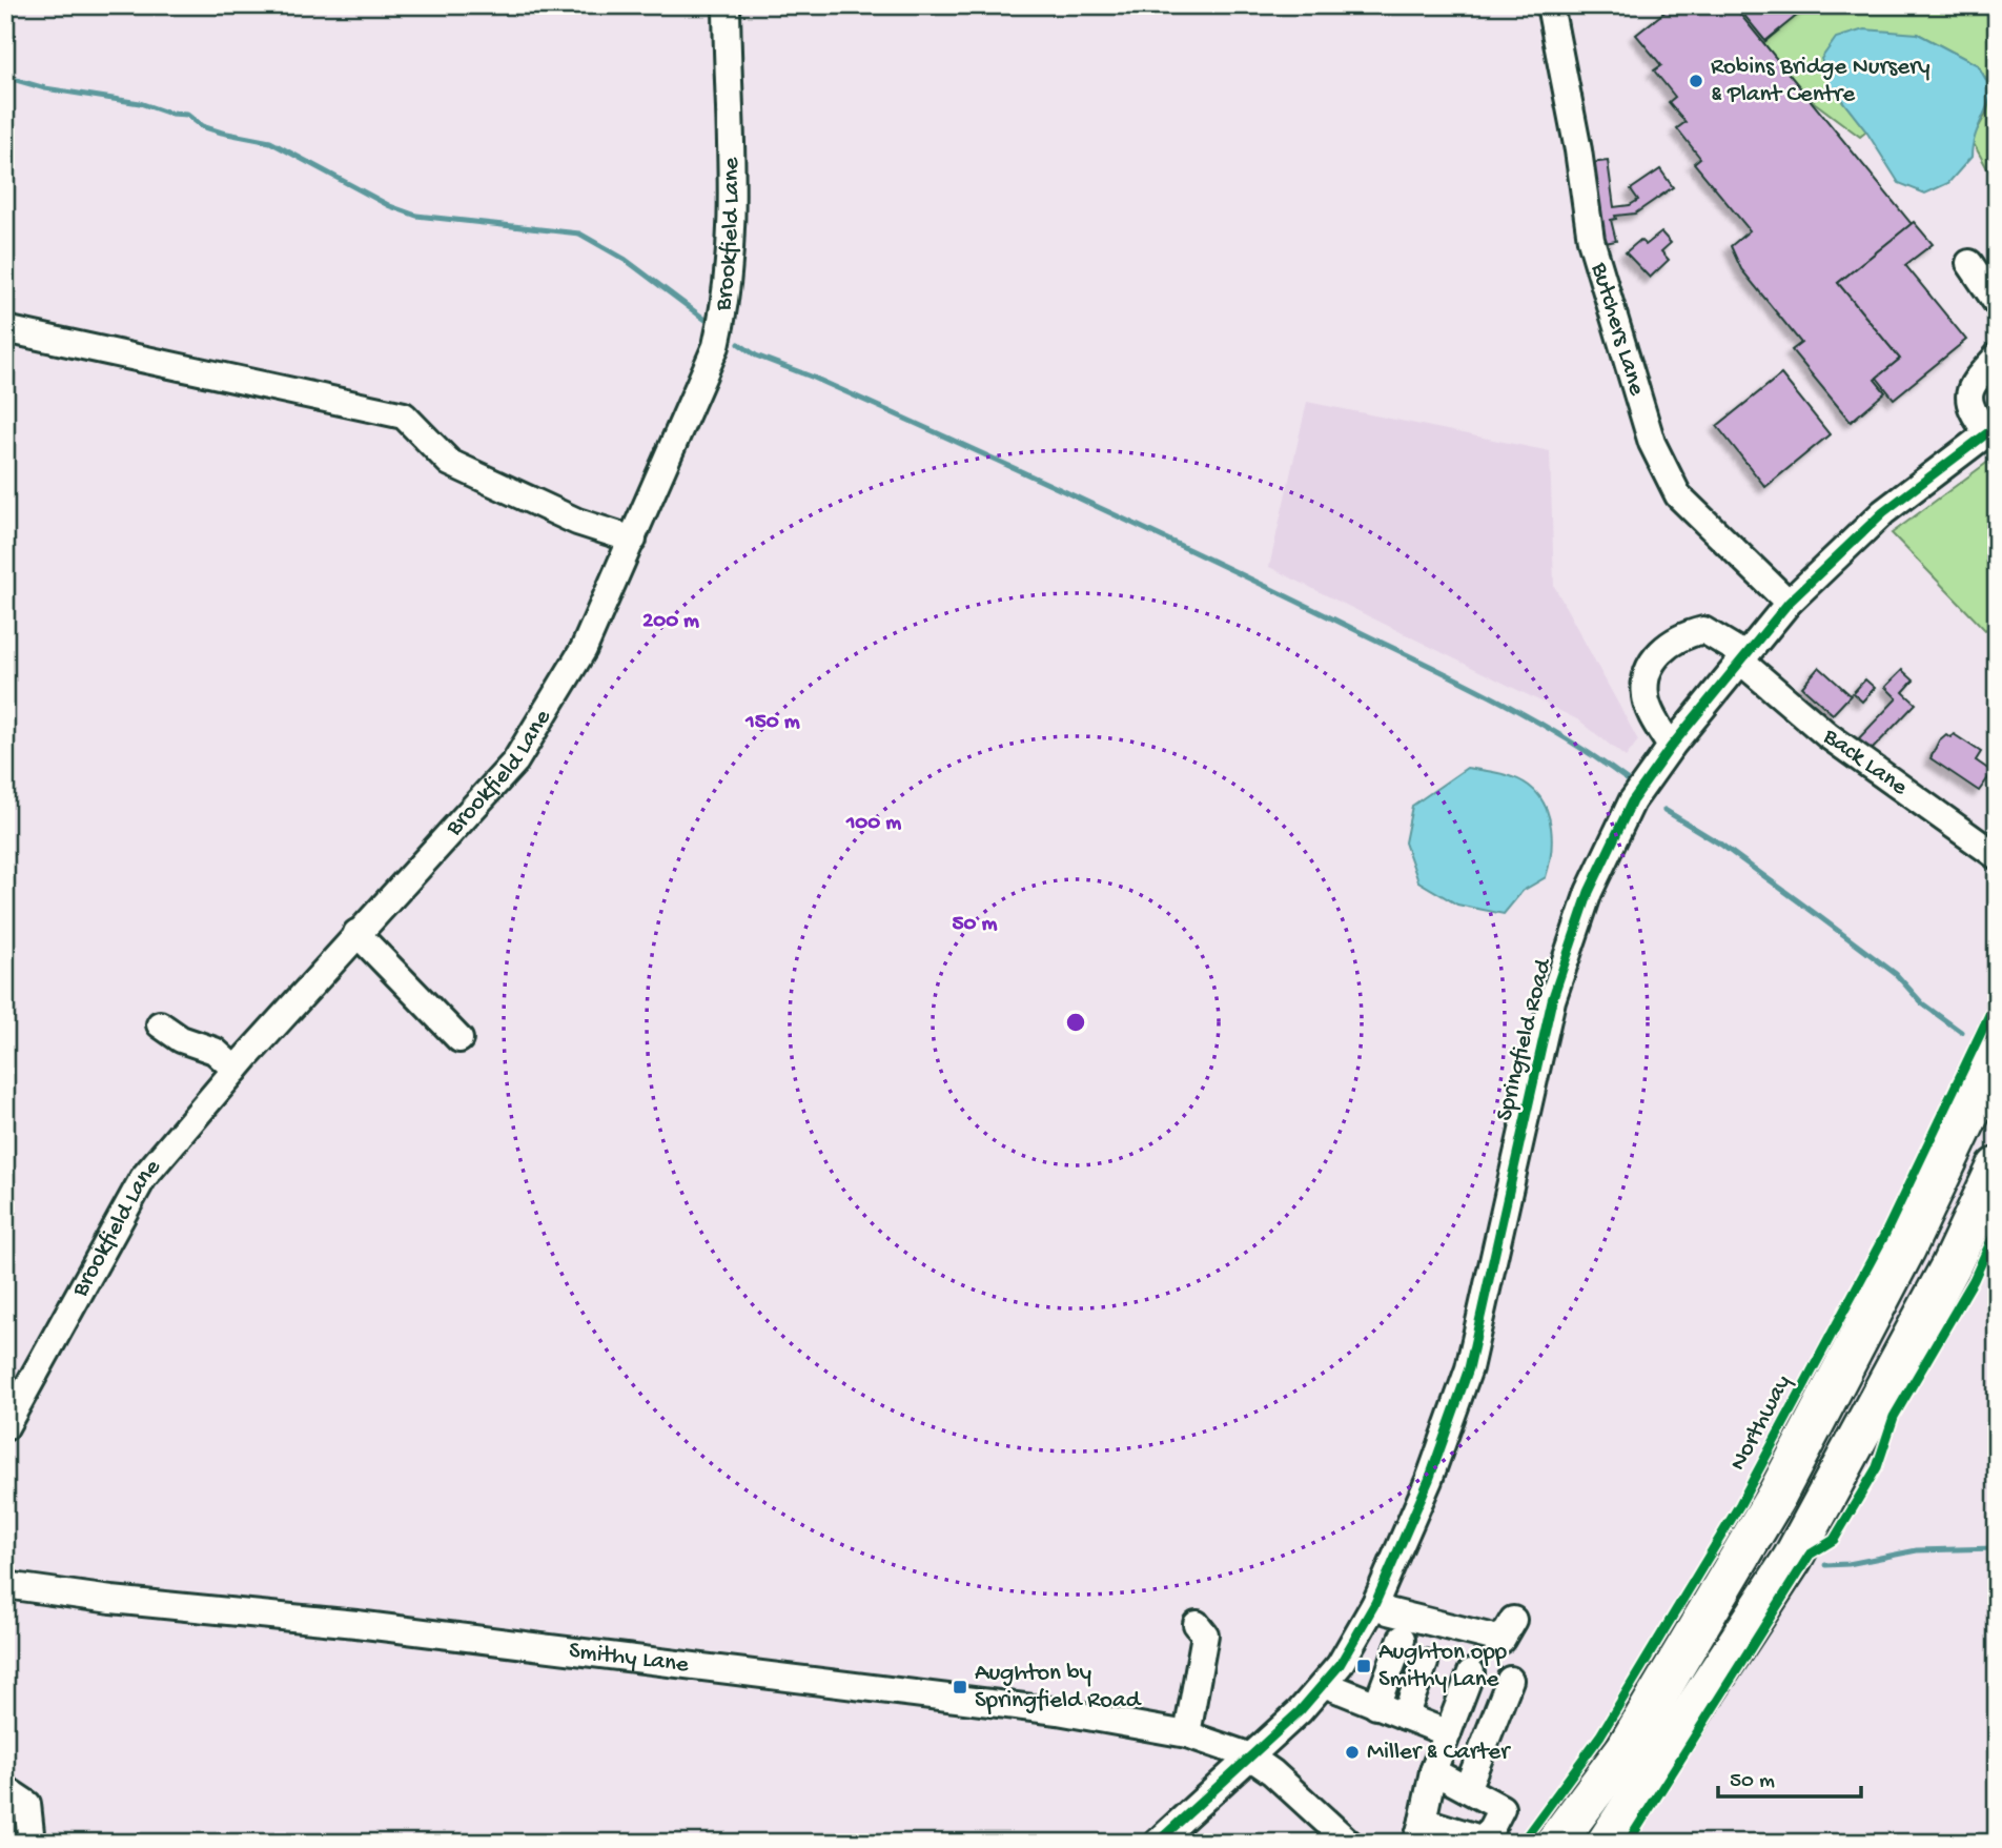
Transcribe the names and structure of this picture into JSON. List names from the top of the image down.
{
  "streets": {
    "highway": ["Northway"],
    "street": [
      "Brookfield Lane",
      "Butchers Lane",
      "Back Lane",
      "Springfield Road",
      "Smithy Lane"
    ]
  },
  "crossings": [
    ["Butchers Lane", "Springfield Road"],
    ["Back Lane", "Springfield Road"],
    ["Springfield Road", "Smithy Lane"]
  ],
  "places": {
    "other": ["Robins Bridge Nursery & Plant Centre", "Miller & Carter"],
    "transit": ["Aughton opp Smithy Lane", "Aughton by Springfield Road"]
  },
  "scale_bar": "50 m",
  "rings": [
    "200 m",
    "150 m",
    "100 m",
    "50 m"
  ]
}
